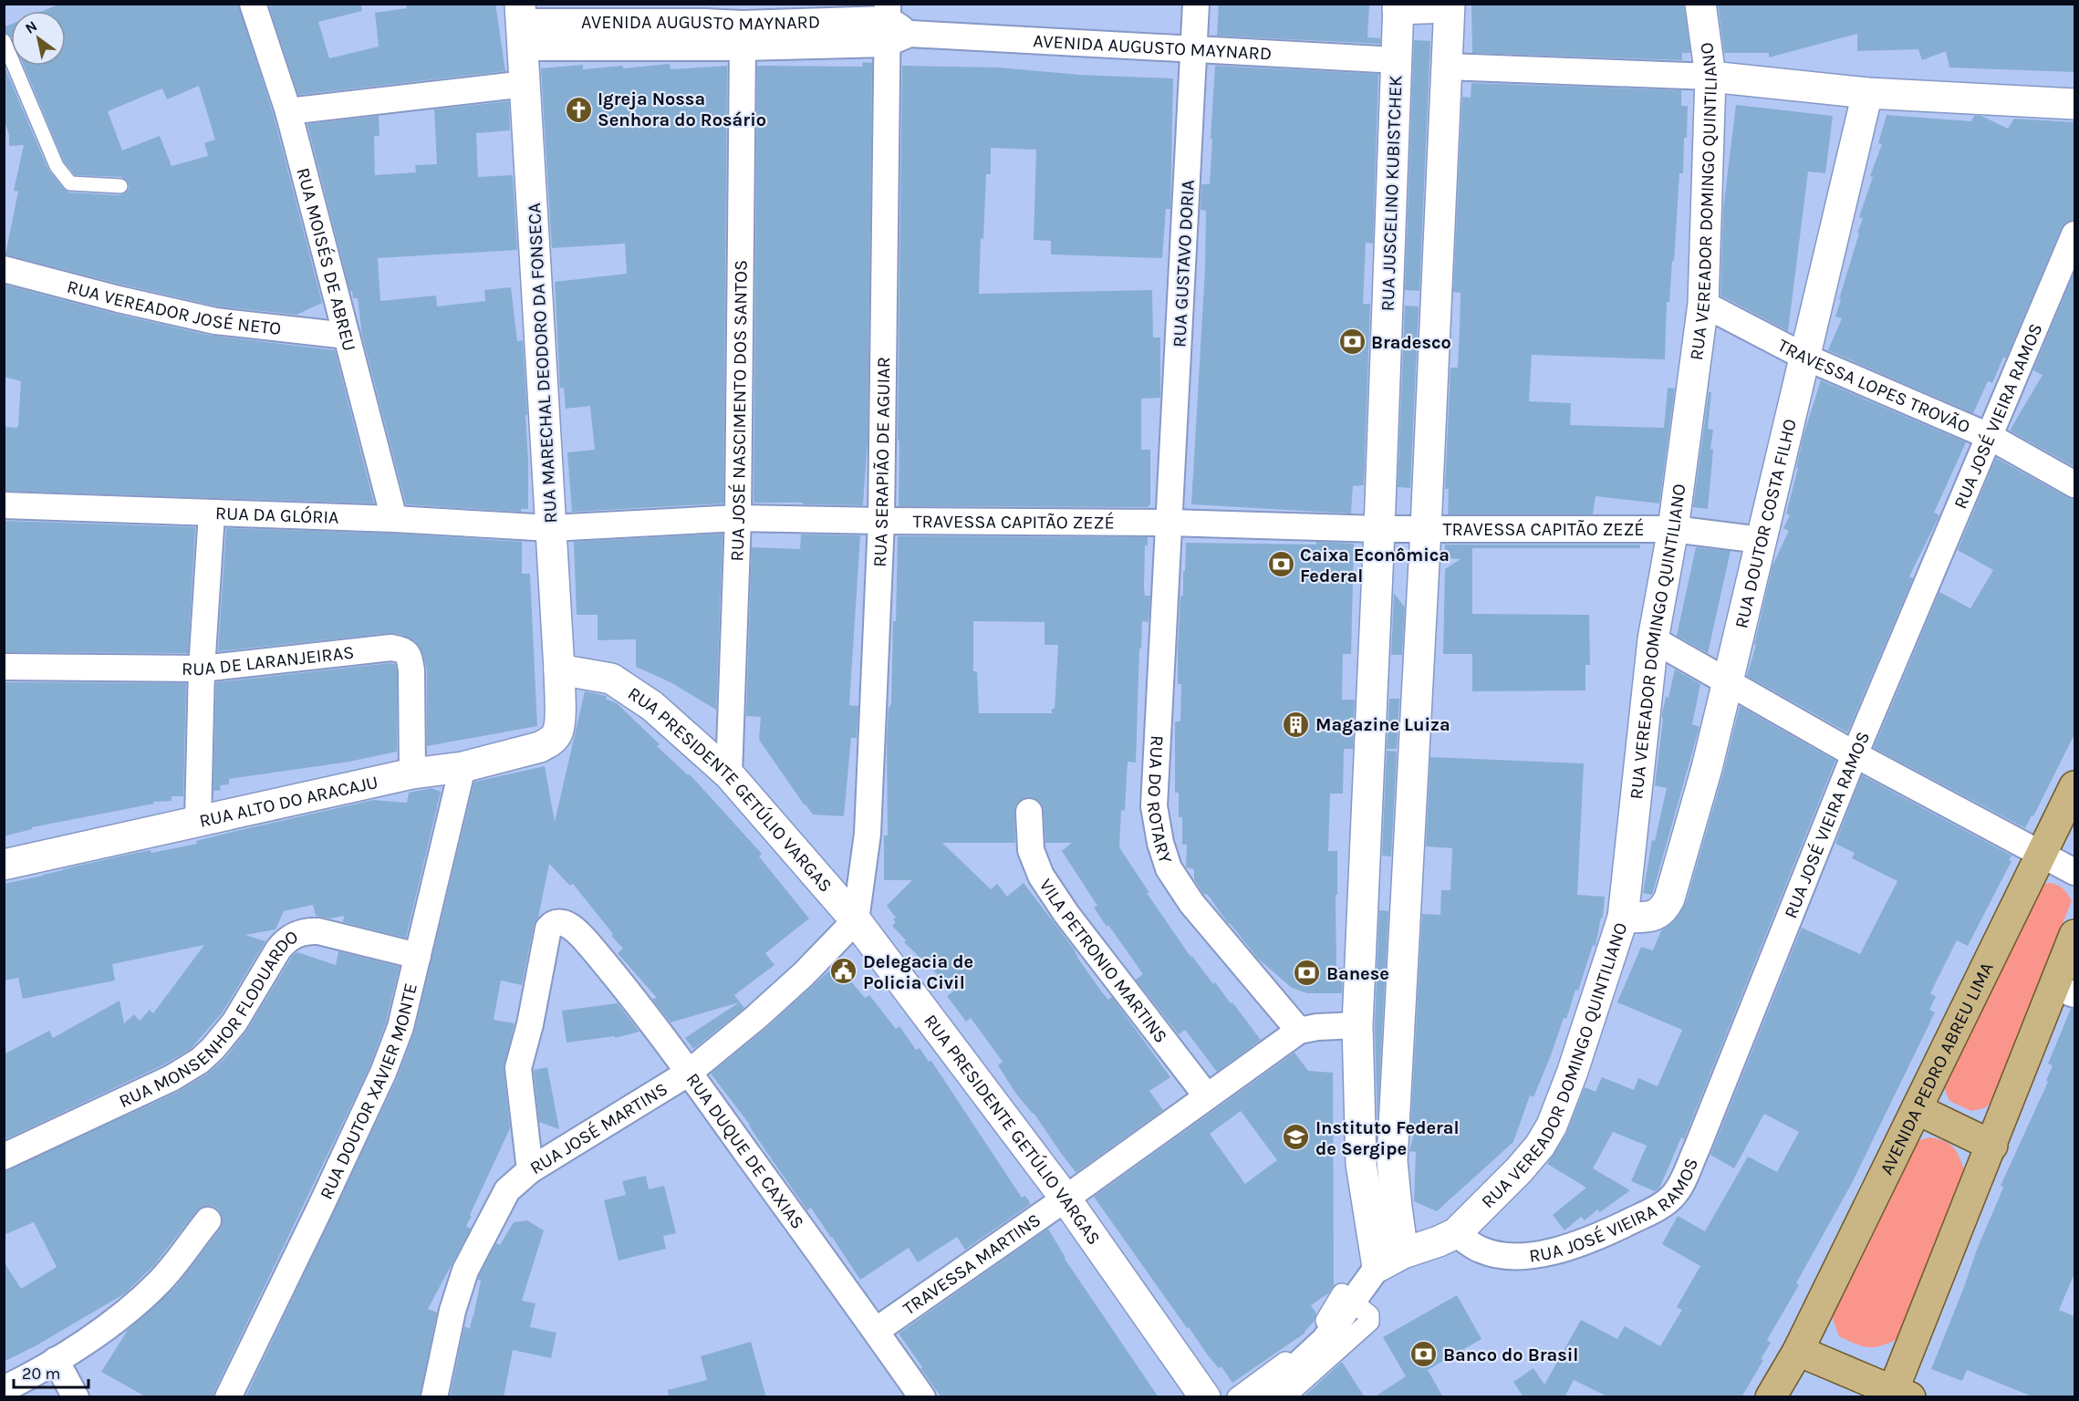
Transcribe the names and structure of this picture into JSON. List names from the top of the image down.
{
  "streets": {
    "main road": ["AVENIDA PEDRO ABREU LIMA"],
    "street": [
      "AVENIDA AUGUSTO MAYNARD",
      "RUA JUSCELINO KUBISTCHEK",
      "RUA VEREADOR DOMINGO QUINTILIANO",
      "RUA MOISÉS DE ABREU",
      "RUA GUSTAVO DORIA",
      "RUA VEREADOR JOSÉ NETO",
      "RUA MARECHAL DEODORO DA FONSECA",
      "TRAVESSA LOPES TROVÃO",
      "RUA JOSÉ NASCIMENTO DOS SANTOS",
      "RUA JOSÉ VIEIRA RAMOS",
      "RUA SERAPIÃO DE AGUIAR",
      "RUA DA GLÓRIA",
      "TRAVESSA CAPITÃO ZEZÉ",
      "RUA DOUTOR COSTA FILHO",
      "RUA DE LARANJEIRAS",
      "RUA PRESIDENTE GETÚLIO VARGAS",
      "RUA DO ROTARY",
      "RUA ALTO DO ARACAJU",
      "VILA PETRONIO MARTINS",
      "RUA MONSENHOR FLODUARDO",
      "RUA DOUTOR XAVIER MONTE",
      "RUA JOSÉ MARTINS",
      "RUA DUQUE DE CAXIAS",
      "TRAVESSA MARTINS"
    ]
  },
  "crossings": [
    ["AVENIDA AUGUSTO MAYNARD", "RUA JUSCELINO KUBISTCHEK"],
    ["AVENIDA AUGUSTO MAYNARD", "RUA GUSTAVO DORIA"],
    ["AVENIDA AUGUSTO MAYNARD", "RUA MARECHAL DEODORO DA FONSECA"],
    ["AVENIDA AUGUSTO MAYNARD", "RUA JOSÉ NASCIMENTO DOS SANTOS"],
    ["AVENIDA AUGUSTO MAYNARD", "RUA SERAPIÃO DE AGUIAR"],
    ["RUA JUSCELINO KUBISTCHEK", "TRAVESSA CAPITÃO ZEZÉ"],
    ["RUA VEREADOR DOMINGO QUINTILIANO", "TRAVESSA LOPES TROVÃO"],
    ["RUA VEREADOR DOMINGO QUINTILIANO", "RUA JOSÉ VIEIRA RAMOS"],
    ["RUA VEREADOR DOMINGO QUINTILIANO", "TRAVESSA CAPITÃO ZEZÉ"],
    ["RUA VEREADOR DOMINGO QUINTILIANO", "RUA DOUTOR COSTA FILHO"],
    ["RUA MOISÉS DE ABREU", "RUA VEREADOR JOSÉ NETO"],
    ["RUA MOISÉS DE ABREU", "RUA DA GLÓRIA"],
    ["RUA GUSTAVO DORIA", "TRAVESSA CAPITÃO ZEZÉ"],
    ["RUA GUSTAVO DORIA", "RUA DO ROTARY"],
    ["RUA MARECHAL DEODORO DA FONSECA", "RUA DA GLÓRIA"],
    ["RUA MARECHAL DEODORO DA FONSECA", "TRAVESSA CAPITÃO ZEZÉ"],
    ["RUA MARECHAL DEODORO DA FONSECA", "RUA PRESIDENTE GETÚLIO VARGAS"],
    ["RUA MARECHAL DEODORO DA FONSECA", "RUA ALTO DO ARACAJU"],
    ["TRAVESSA LOPES TROVÃO", "RUA JOSÉ VIEIRA RAMOS"],
    ["TRAVESSA LOPES TROVÃO", "RUA DOUTOR COSTA FILHO"],
    ["RUA JOSÉ NASCIMENTO DOS SANTOS", "TRAVESSA CAPITÃO ZEZÉ"],
    ["RUA JOSÉ NASCIMENTO DOS SANTOS", "RUA PRESIDENTE GETÚLIO VARGAS"],
    ["RUA SERAPIÃO DE AGUIAR", "TRAVESSA CAPITÃO ZEZÉ"],
    ["RUA SERAPIÃO DE AGUIAR", "RUA PRESIDENTE GETÚLIO VARGAS"],
    ["RUA SERAPIÃO DE AGUIAR", "RUA JOSÉ MARTINS"],
    ["RUA DA GLÓRIA", "TRAVESSA CAPITÃO ZEZÉ"],
    ["TRAVESSA CAPITÃO ZEZÉ", "RUA DOUTOR COSTA FILHO"],
    ["TRAVESSA CAPITÃO ZEZÉ", "RUA DO ROTARY"],
    ["RUA DE LARANJEIRAS", "RUA ALTO DO ARACAJU"],
    ["RUA PRESIDENTE GETÚLIO VARGAS", "RUA JOSÉ MARTINS"],
    ["RUA PRESIDENTE GETÚLIO VARGAS", "TRAVESSA MARTINS"],
    ["RUA DO ROTARY", "TRAVESSA MARTINS"],
    ["RUA ALTO DO ARACAJU", "RUA DOUTOR XAVIER MONTE"],
    ["VILA PETRONIO MARTINS", "TRAVESSA MARTINS"],
    ["RUA MONSENHOR FLODUARDO", "RUA DOUTOR XAVIER MONTE"],
    ["RUA JOSÉ MARTINS", "RUA DUQUE DE CAXIAS"],
    ["RUA DUQUE DE CAXIAS", "TRAVESSA MARTINS"]
  ],
  "places": {
    "church": ["Igreja Nossa Senhora do Rosário"],
    "bank": [
      "Bradesco",
      "Caixa Econômica Federal",
      "Banese",
      "Banco do Brasil"
    ],
    "building": ["Magazine Luiza"],
    "public building": ["Delegacia de Policia Civil"],
    "school or university": ["Instituto Federal de Sergipe"]
  },
  "scale_bar": "20 m",
  "north": "top left"
}
